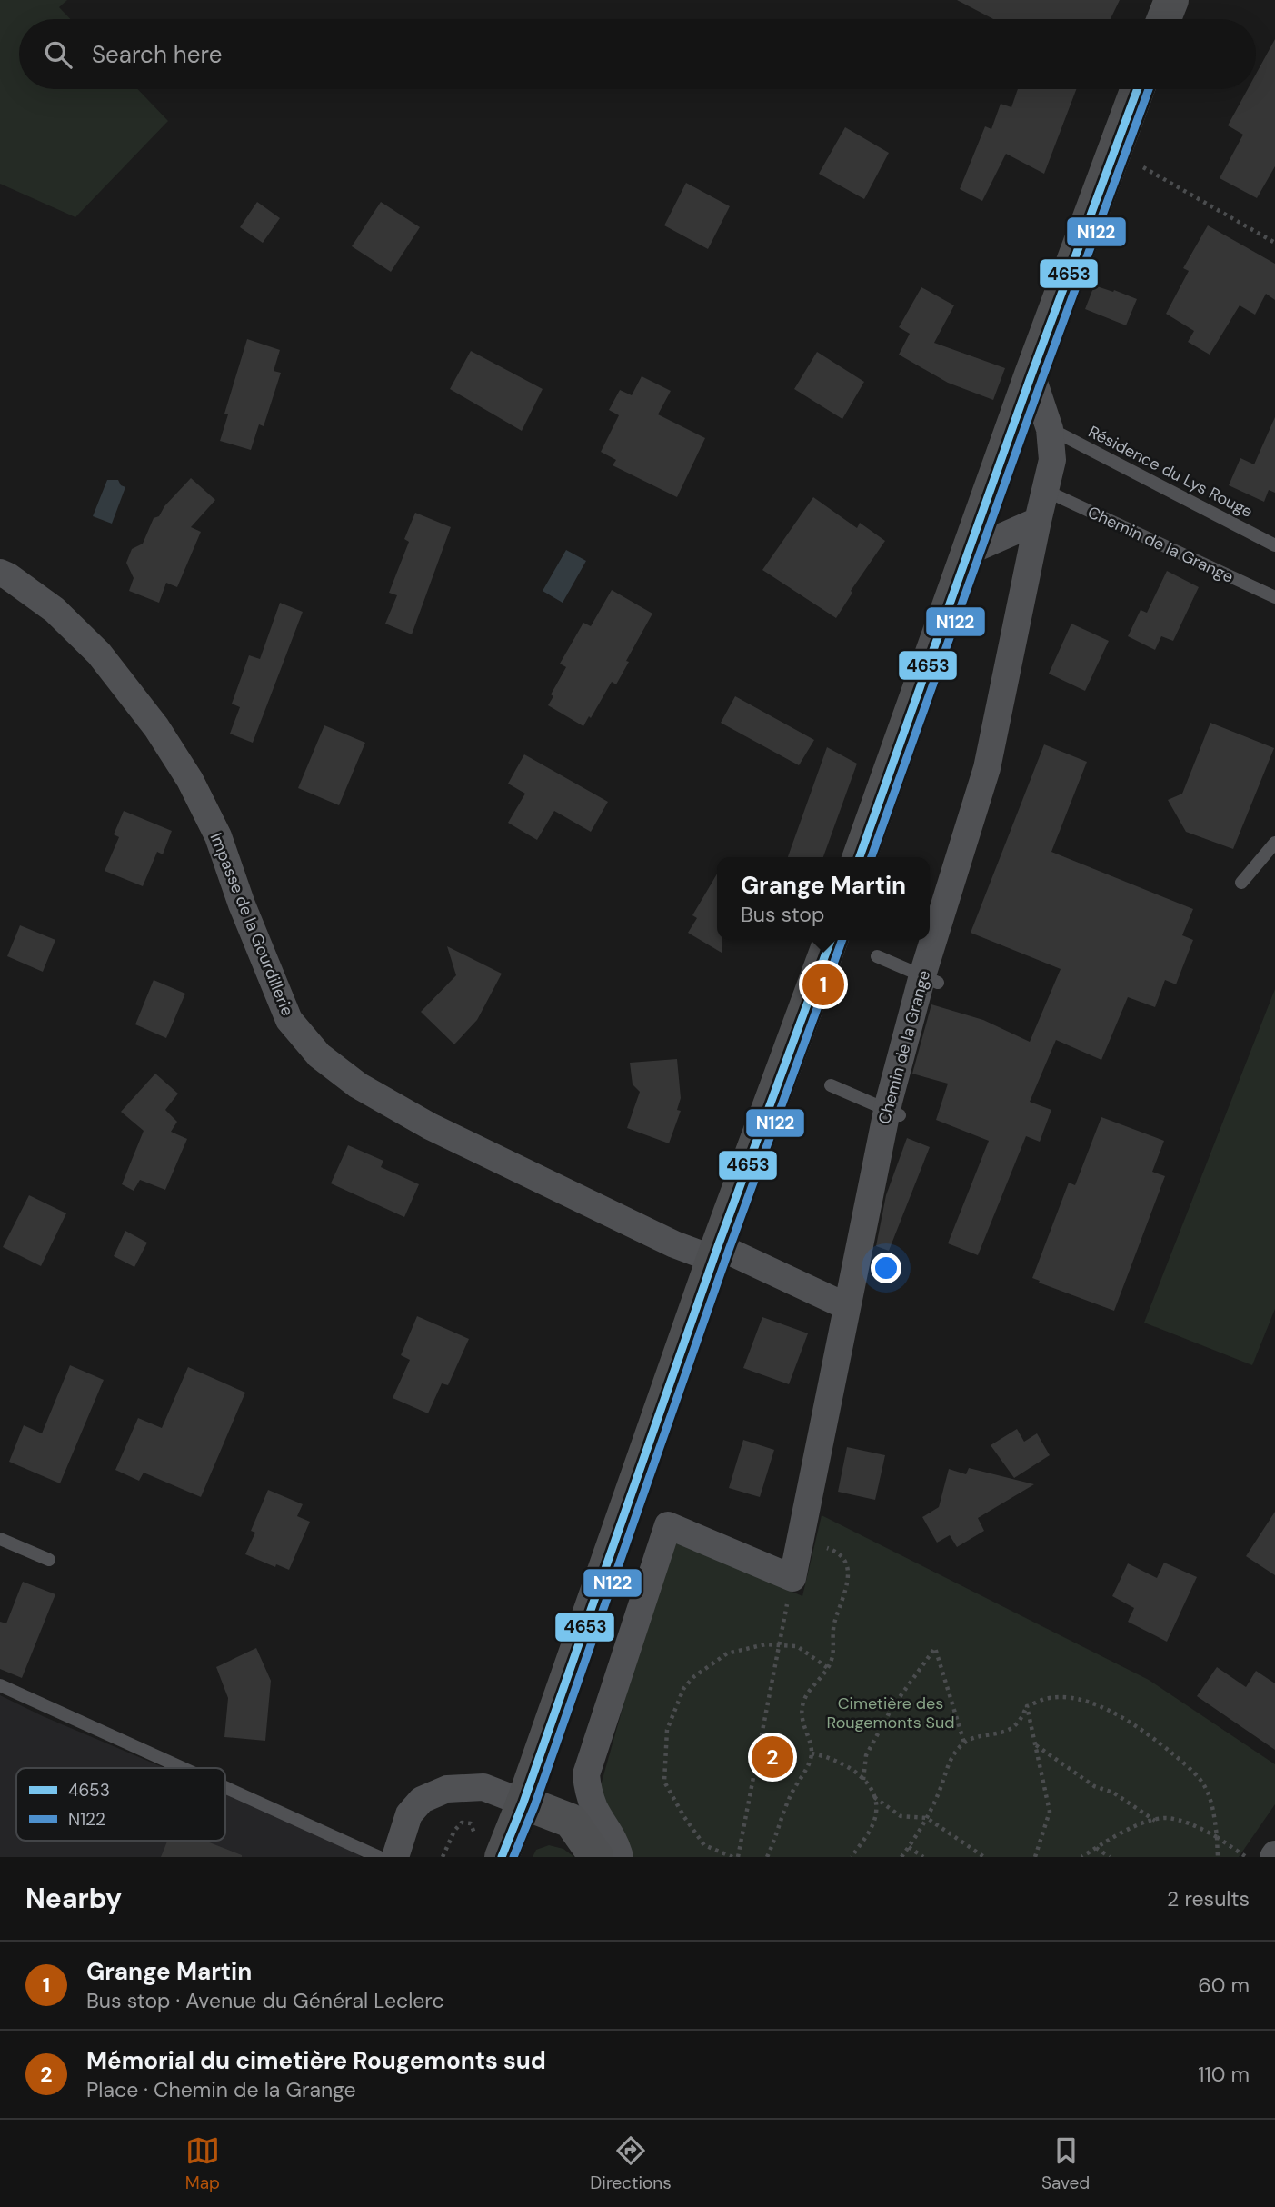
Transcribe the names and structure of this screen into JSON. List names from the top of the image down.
{
  "streets": {
    "street": ["Chemin de la Grange", "Impasse de la Gourdillerie"],
    "lane": ["Résidence du Lys Rouge"]
  },
  "crossings": [
    ["Résidence du Lys Rouge", "Chemin de la Grange"],
    ["Chemin de la Grange", "Impasse de la Gourdillerie"]
  ],
  "parks": ["Cimetière des Rougemonts Sud"],
  "lines": ["transit line 4653", "transit line N122"],
  "legend": ["4653", "N122"],
  "page": {
    "search": "Search here",
    "popup": ["Grange Martin", "Bus stop"],
    "pins": ["1", "2"],
    "heading": ["Nearby", "2 results"],
    "list": [
      {
        "mark": "1",
        "name": "Grange Martin",
        "note": "Bus stop · Avenue du Général Leclerc",
        "value": "60 m"
      },
      {
        "mark": "2",
        "name": "Mémorial du cimetière Rougemonts sud",
        "note": "Place · Chemin de la Grange",
        "value": "110 m"
      }
    ],
    "nav": ["Map", "Directions", "Saved"]
  }
}
